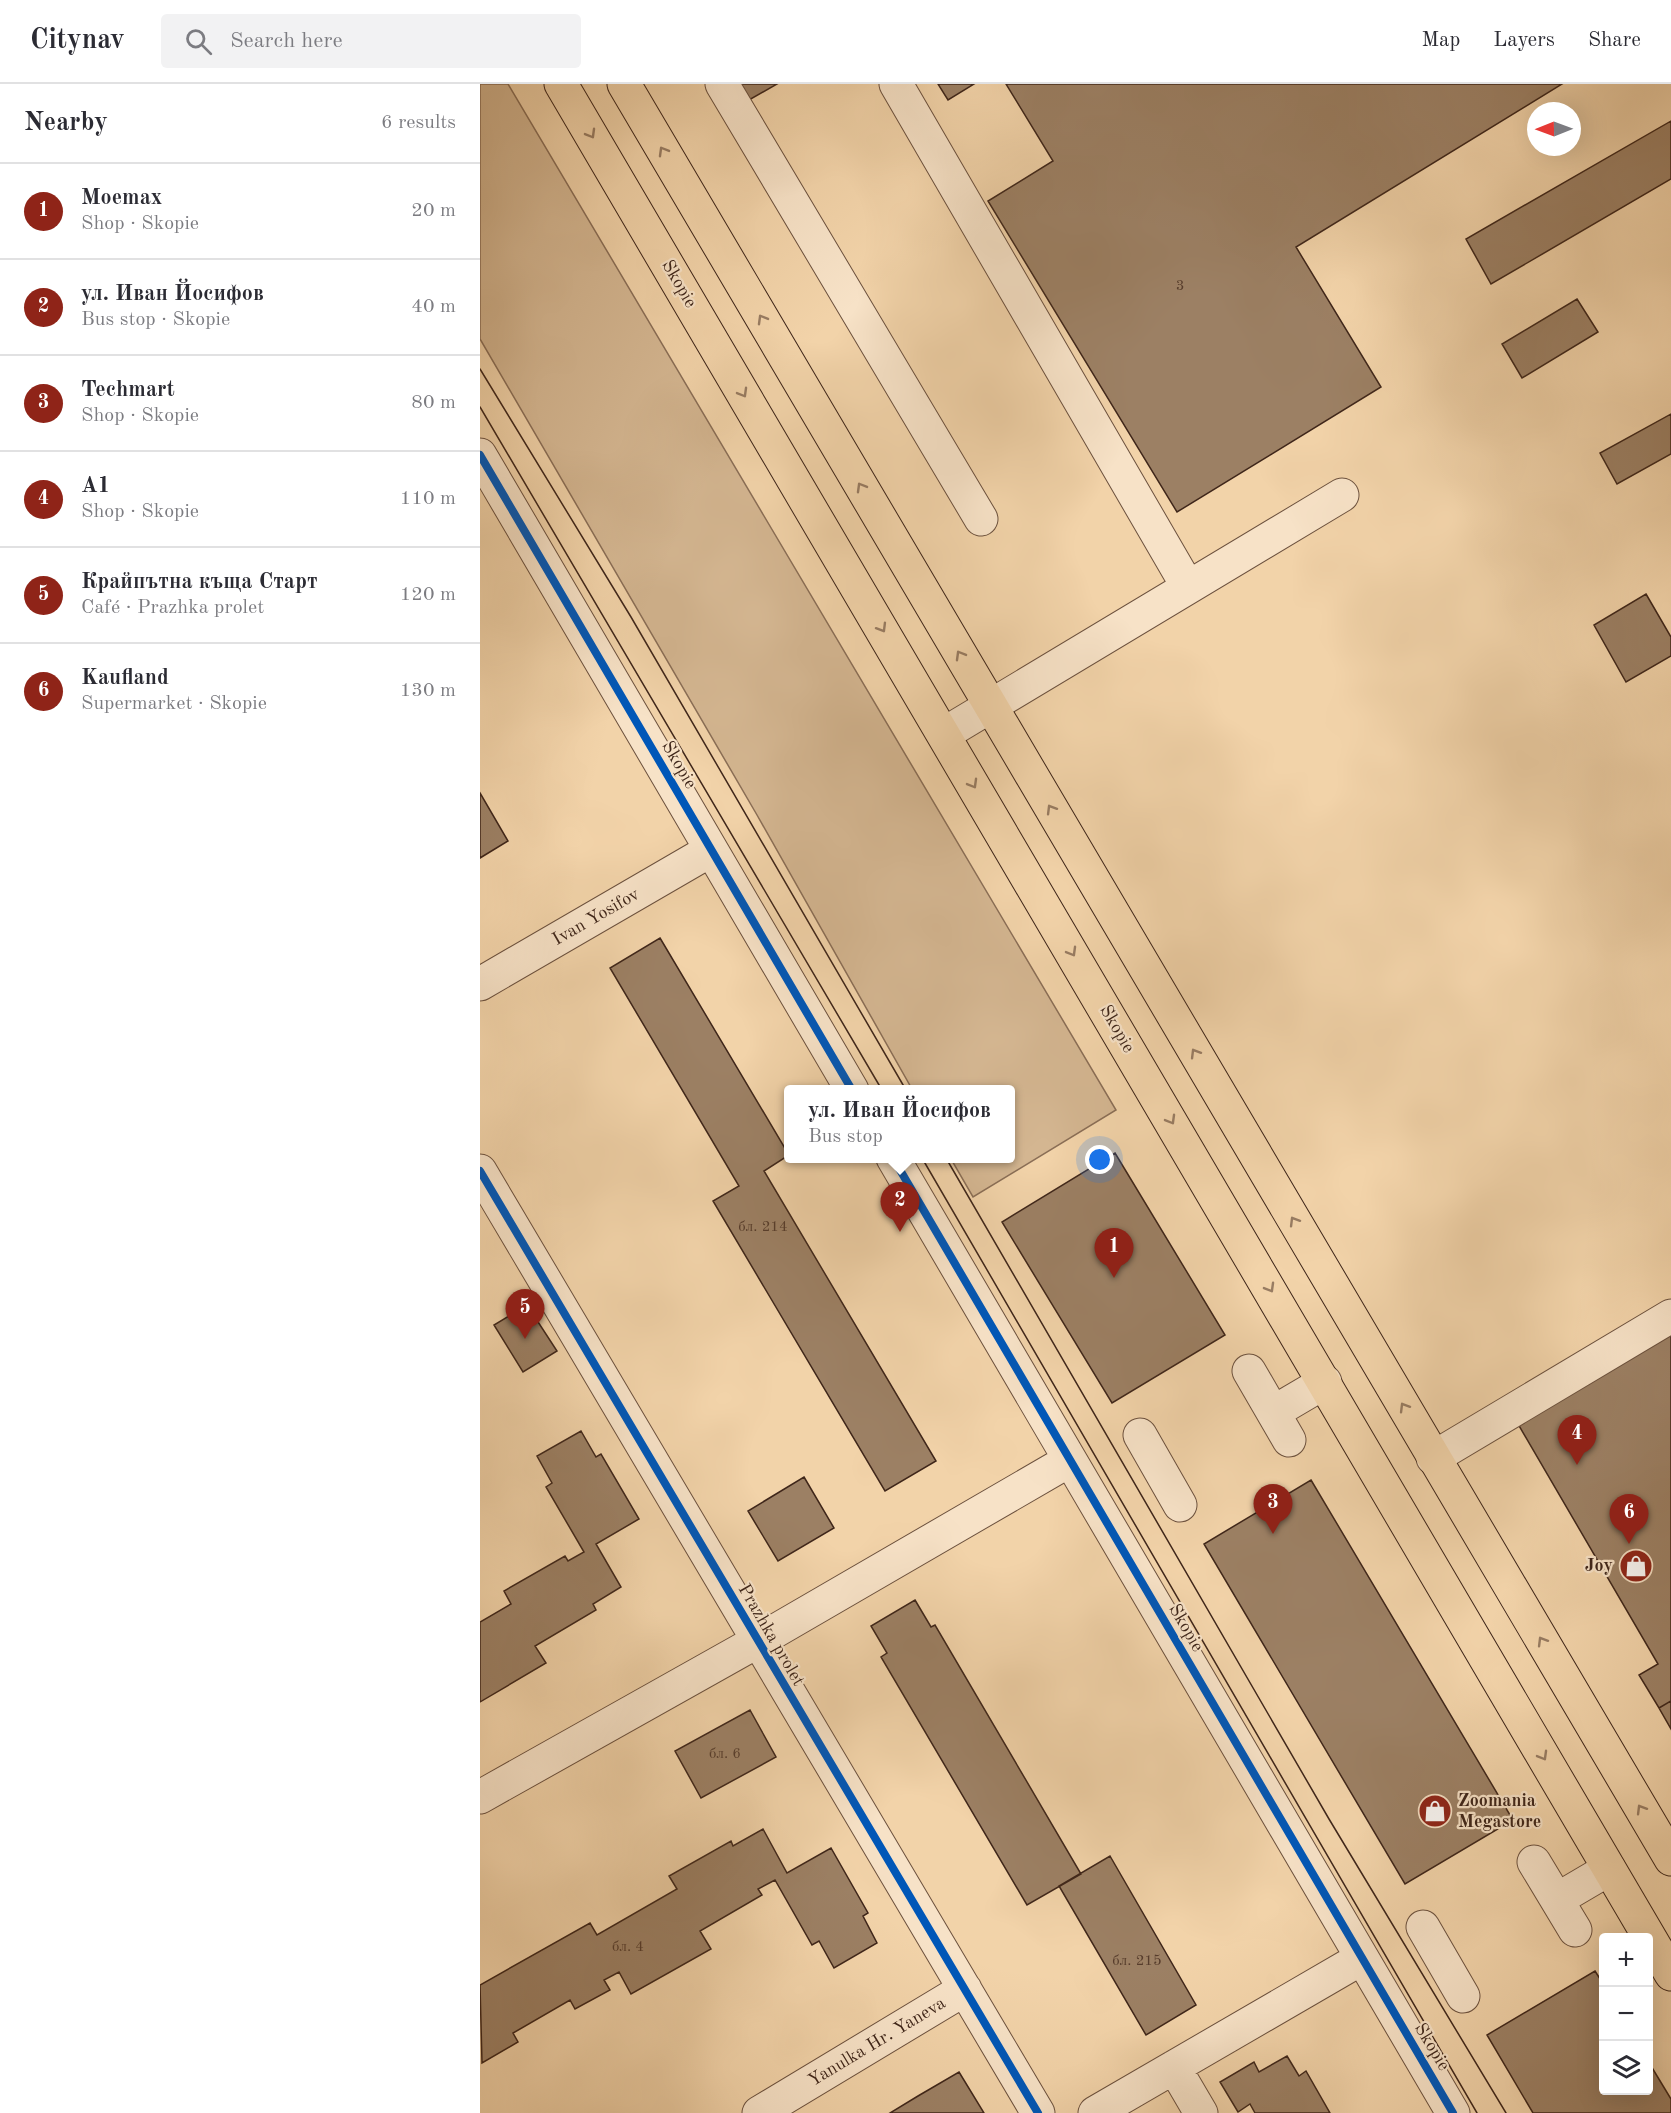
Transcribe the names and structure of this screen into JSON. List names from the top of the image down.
{
  "streets": {
    "main road": ["Skopie"],
    "street": ["Ivan Yosifov", "Prazhka prolet", "Yanulka Hr. Yaneva"]
  },
  "crossings": [
    ["Skopie", "Ivan Yosifov"],
    ["Prazhka prolet", "Yanulka Hr. Yaneva"]
  ],
  "places": {
    "shop": ["Joy", "Zoomania Megastore"]
  },
  "house_numbers": [
    "3",
    "бл. 214",
    "бл. 6",
    "бл. 4",
    "бл. 215"
  ],
  "north": "left",
  "page": {
    "header": "Citynav",
    "search": "Search here",
    "nav": ["Map", "Layers", "Share"],
    "heading": ["Nearby", "6 results"],
    "list": [
      {
        "mark": "1",
        "name": "Moemax",
        "note": "Shop · Skopie",
        "value": "20 m"
      },
      {
        "mark": "2",
        "name": "ул. Иван Йосифов",
        "note": "Bus stop · Skopie",
        "value": "40 m"
      },
      {
        "mark": "3",
        "name": "Techmart",
        "note": "Shop · Skopie",
        "value": "80 m"
      },
      {
        "mark": "4",
        "name": "A1",
        "note": "Shop · Skopie",
        "value": "110 m"
      },
      {
        "mark": "5",
        "name": "Крайпътна къща Старт",
        "note": "Café · Prazhka prolet",
        "value": "120 m"
      },
      {
        "mark": "6",
        "name": "Kaufland",
        "note": "Supermarket · Skopie",
        "value": "130 m"
      }
    ],
    "popup": ["ул. Иван Йосифов", "Bus stop"],
    "pins": [
      "2",
      "1",
      "5",
      "4",
      "3",
      "6"
    ],
    "map_buttons": ["+", "−"]
  }
}
